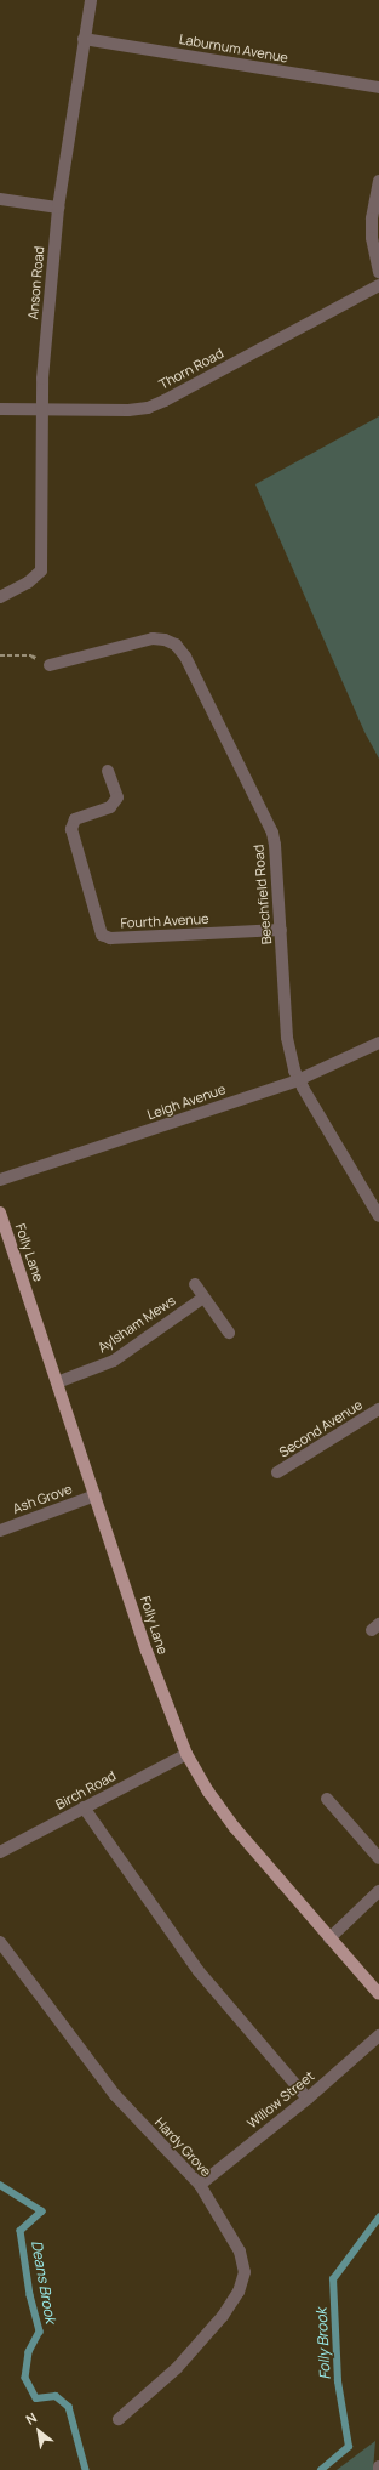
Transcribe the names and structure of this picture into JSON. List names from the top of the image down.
{
  "streets": {
    "main road": ["Folly Lane"],
    "street": [
      "Laburnum Avenue",
      "Anson Road",
      "Thorn Road",
      "Beechfield Road",
      "Fourth Avenue",
      "Leigh Avenue",
      "Aylsham Mews",
      "Second Avenue",
      "Ash Grove",
      "Birch Road",
      "Willow Street",
      "Hardy Grove"
    ]
  },
  "crossings": [
    ["Laburnum Avenue", "Anson Road"],
    ["Anson Road", "Thorn Road"],
    ["Beechfield Road", "Fourth Avenue"],
    ["Beechfield Road", "Leigh Avenue"],
    ["Folly Lane", "Aylsham Mews"],
    ["Folly Lane", "Ash Grove"],
    ["Folly Lane", "Birch Road"],
    ["Willow Street", "Hardy Grove"]
  ],
  "water": ["Deans Brook", "Folly Brook"],
  "north": "top left"
}
